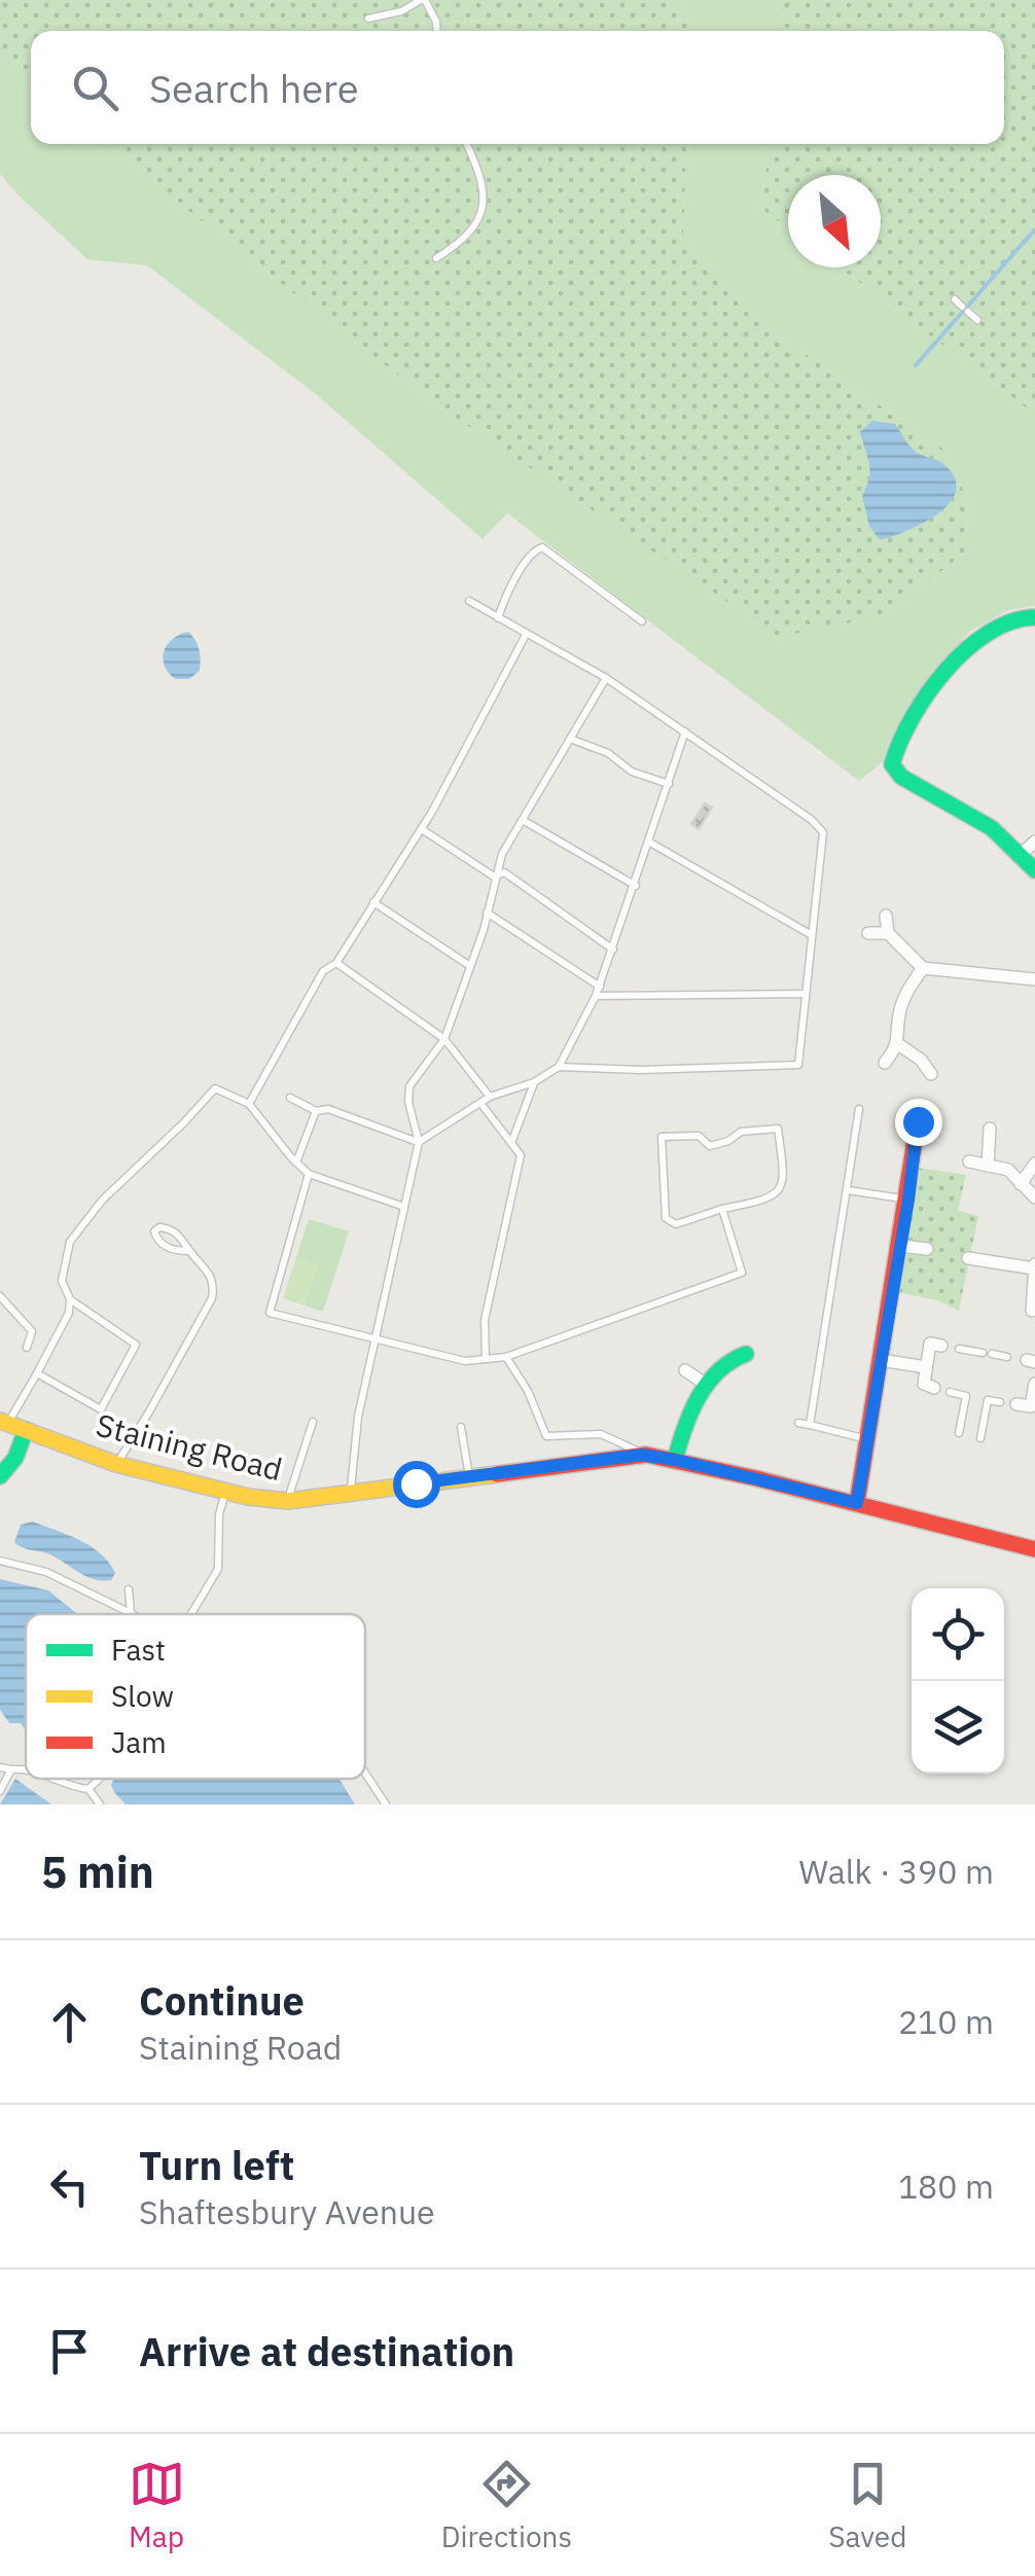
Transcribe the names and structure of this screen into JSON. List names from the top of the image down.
{
  "streets": {
    "street": ["Staining Road"]
  },
  "legend": ["Fast", "Slow", "Jam"],
  "north": "bottom right",
  "page": {
    "search": "Search here",
    "heading": ["5 min", "Walk · 390 m"],
    "list": [
      ["Continue", "Staining Road", "210 m"],
      ["Turn left", "Shaftesbury Avenue", "180 m"],
      "Arrive at destination"
    ],
    "nav": ["Map", "Directions", "Saved"]
  }
}
